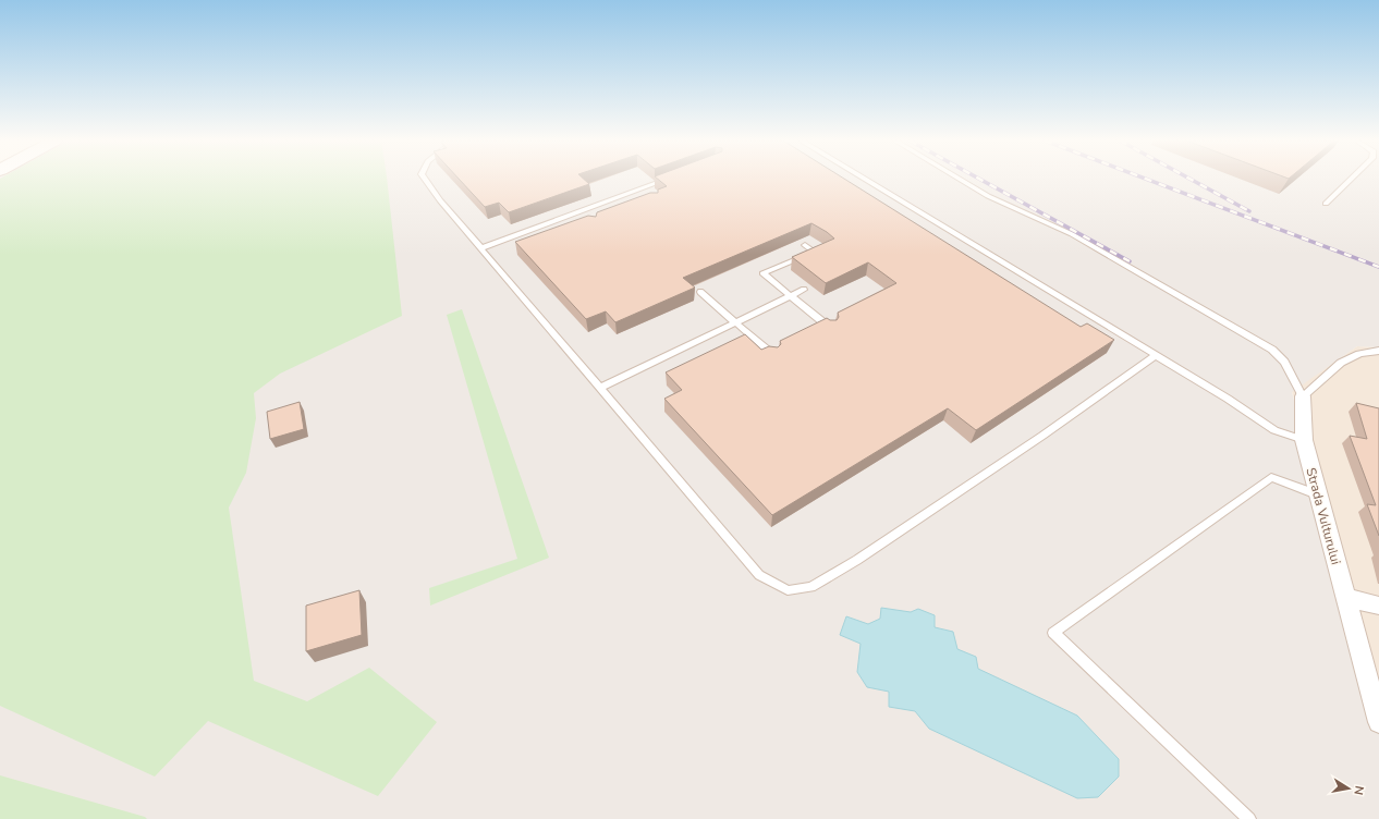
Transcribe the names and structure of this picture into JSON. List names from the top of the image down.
{
  "streets": {
    "street": ["Strada Vulturului"]
  },
  "north": "right"
}
